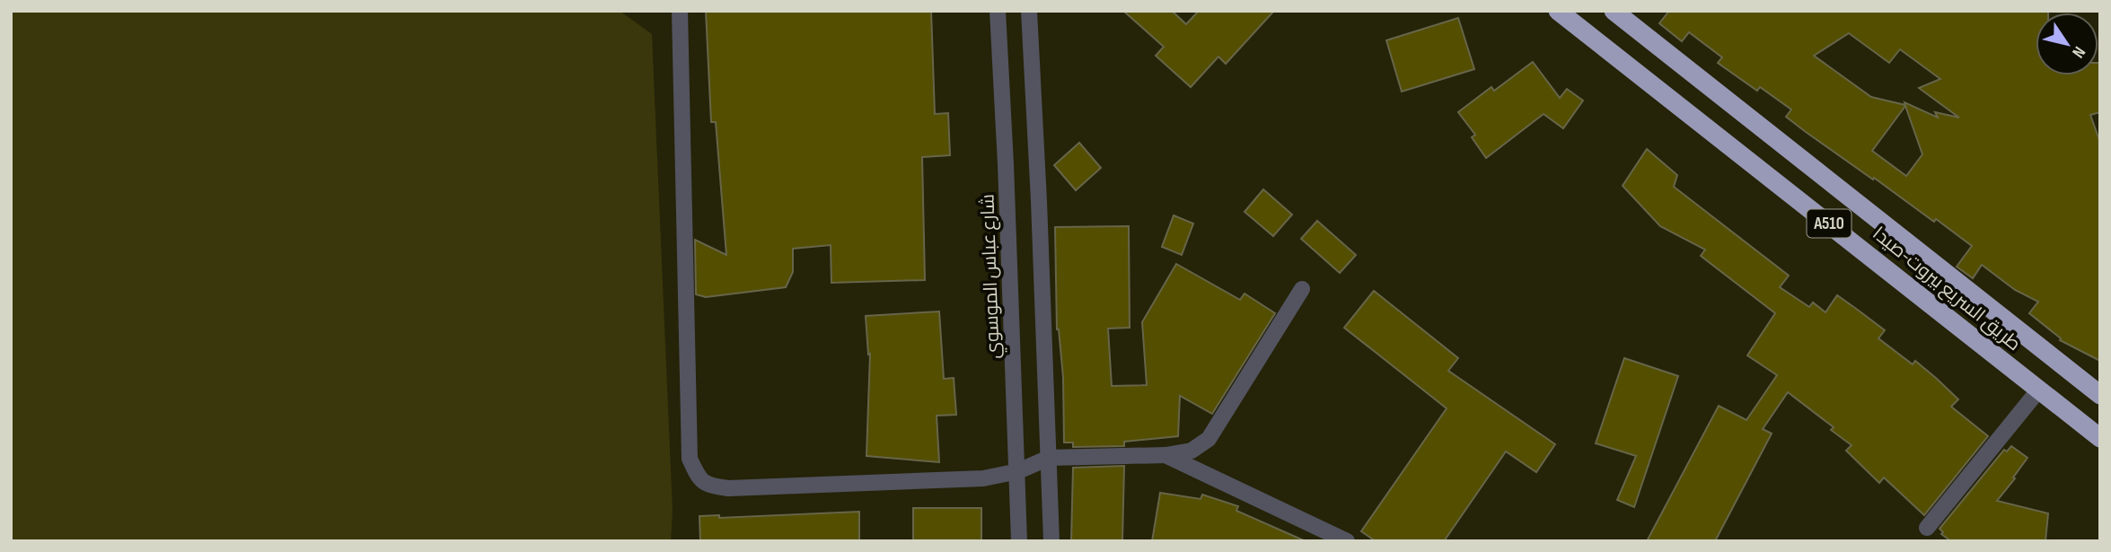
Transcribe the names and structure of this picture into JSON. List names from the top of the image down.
{
  "streets": {
    "highway": ["A510", "طريق السريع بيروت-صيدا"],
    "street": ["شارع عباس الموسوي"]
  },
  "north": "bottom right"
}
